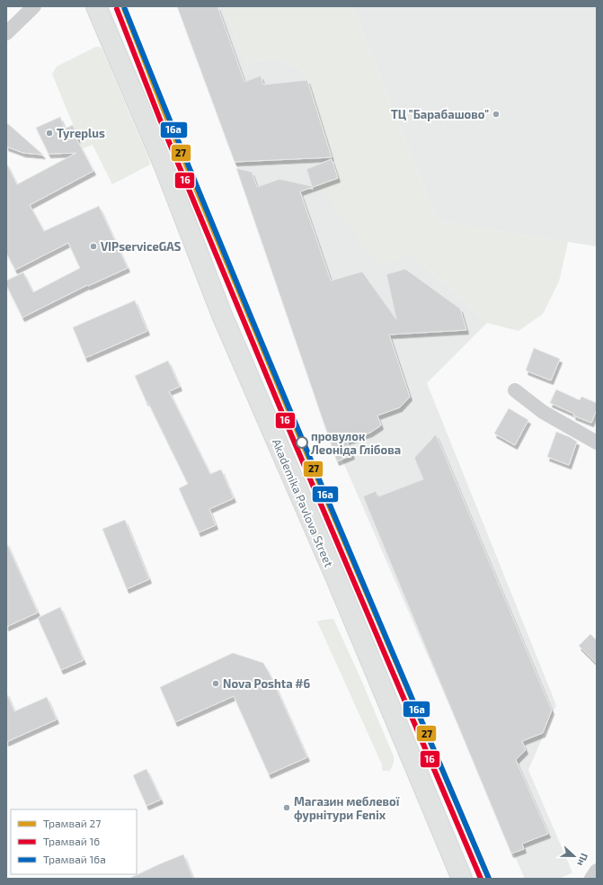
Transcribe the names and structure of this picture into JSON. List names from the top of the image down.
{
  "streets": {
    "main road": ["Akademika Pavlova Street"]
  },
  "places": [
    "ТЦ \"Барабашово\"",
    "Tyreplus",
    "VIPserviceGAS",
    "провулок Леоніда Глібова",
    "Nova Poshta #6",
    "Магазин меблевої фурнітури Fenix"
  ],
  "lines": ["tram line 27", "tram line 16", "tram line 16a"],
  "legend": ["Трамвай 27", "Трамвай 16", "Трамвай 16a"],
  "north": "right"
}
